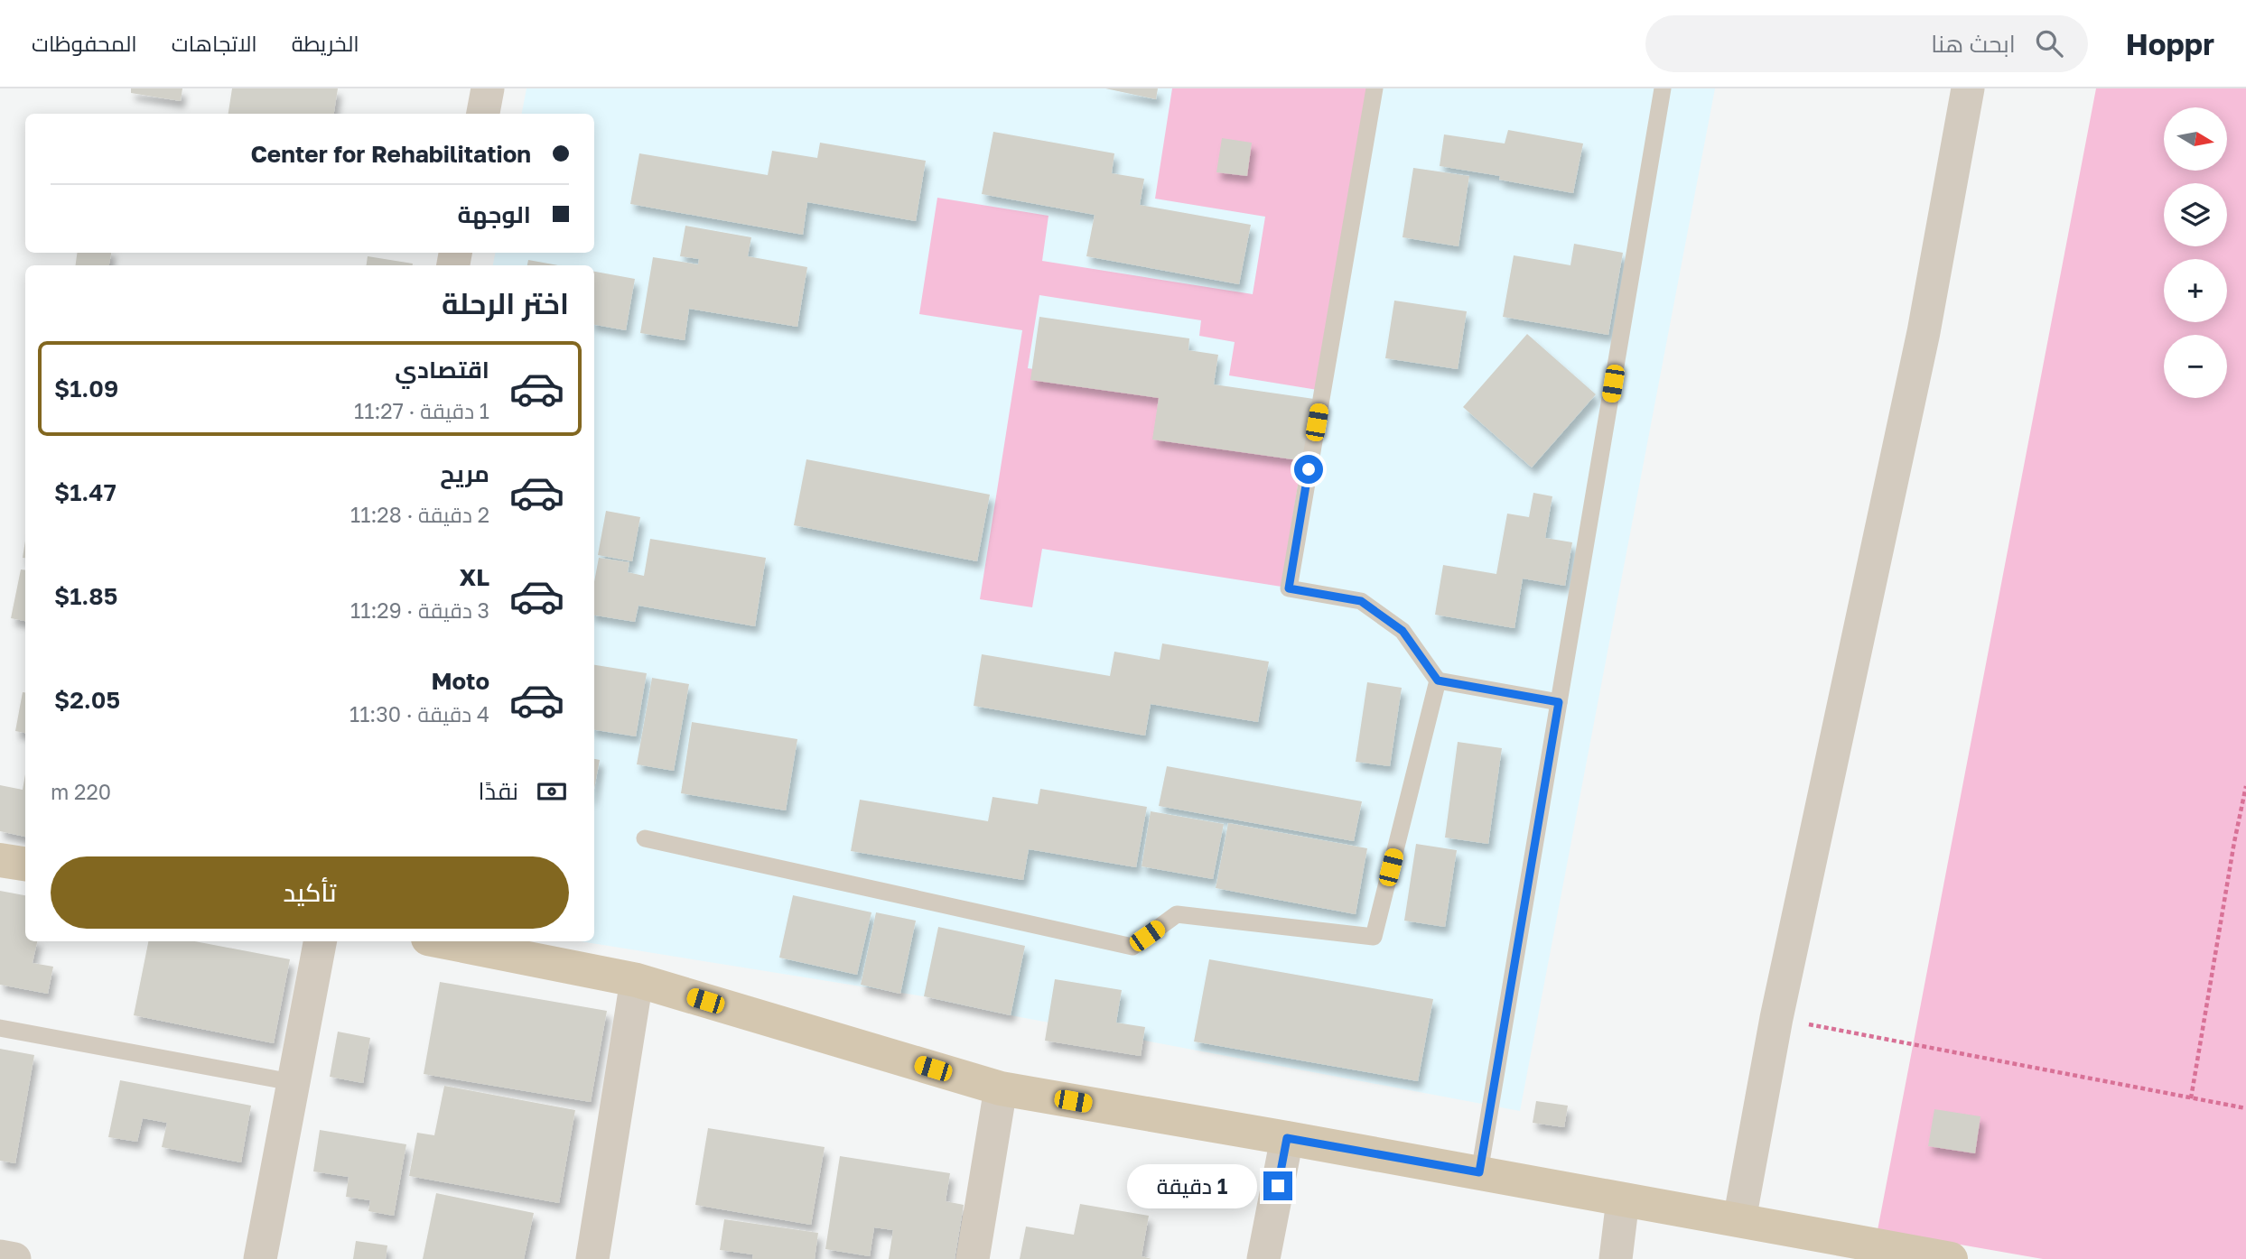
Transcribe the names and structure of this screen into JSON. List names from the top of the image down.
{
  "north": "right",
  "page": {
    "header": "Hoppr",
    "search": "ابحث هنا",
    "nav": ["الخريطة", "الاتجاهات", "المحفوظات"],
    "map_buttons": ["+", "−"],
    "banner": ["Center for Rehabilitation", "الوجهة"],
    "heading": "اختر الرحلة",
    "list": [
      {
        "name": "اقتصادي",
        "note": "1 دقيقة · 11:27",
        "value": "$1.09"
      },
      {
        "name": "مريح",
        "note": "2 دقيقة · 11:28",
        "value": "$1.47"
      },
      {
        "name": "XL",
        "note": "3 دقيقة · 11:29",
        "value": "$1.85"
      },
      {
        "name": "Moto",
        "note": "4 دقيقة · 11:30",
        "value": "$2.05"
      }
    ],
    "pay": ["نقدًا", "220 m"],
    "buttons": "تأكيد",
    "bubble": "1 دقيقة"
  }
}
